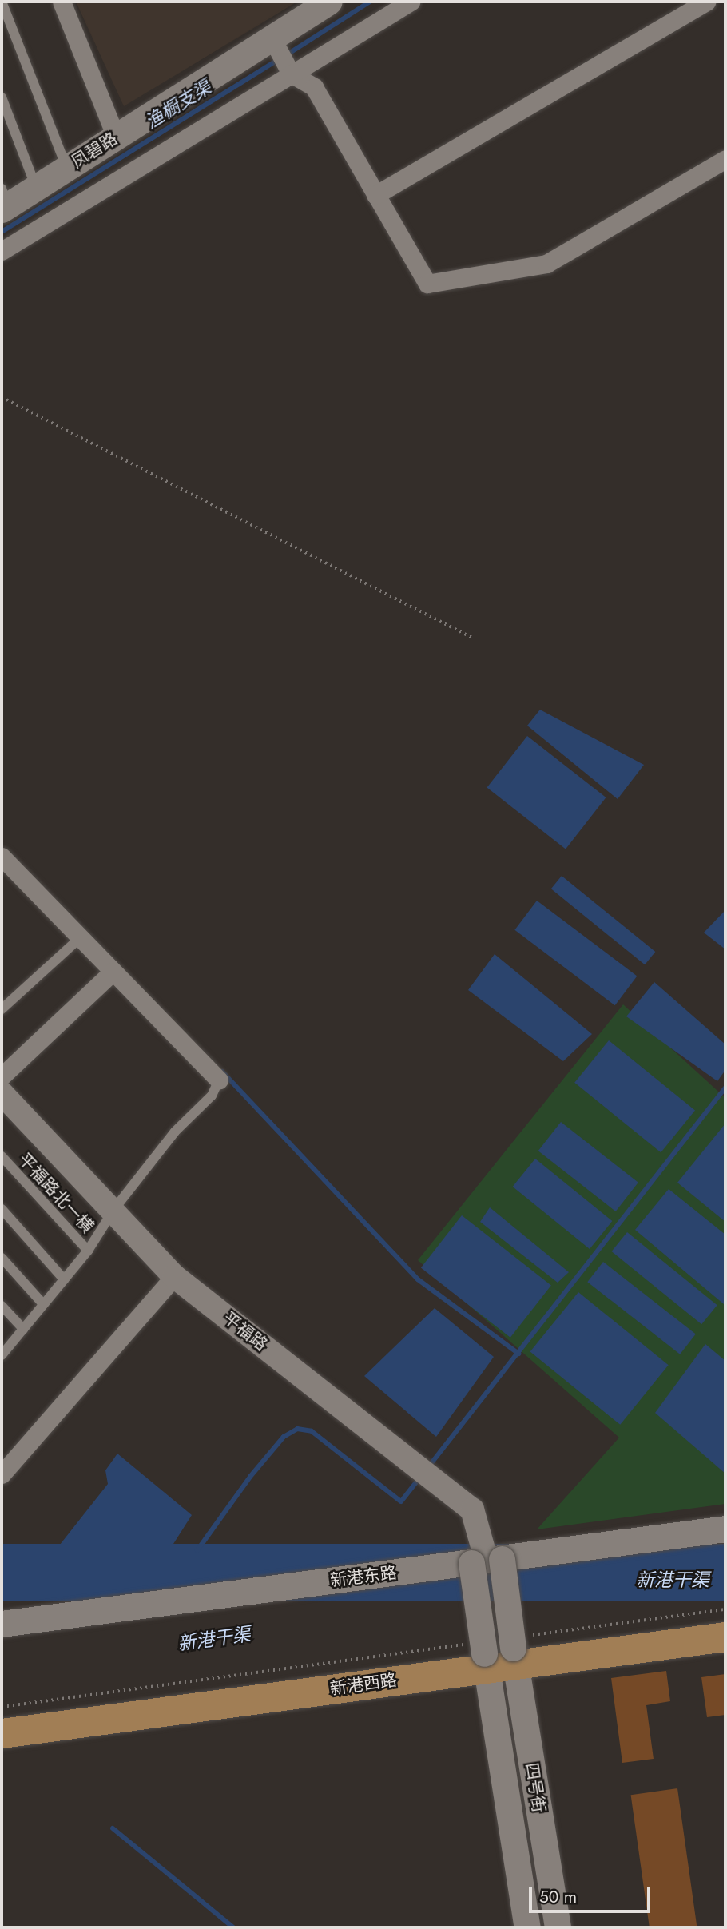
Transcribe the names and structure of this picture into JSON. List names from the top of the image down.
{
  "streets": {
    "main road": [
      "凤碧路",
      "新港东路",
      "新港西路",
      "四号街"
    ],
    "street": ["平福路"],
    "lane": ["平福路北一横"]
  },
  "crossings": [
    ["平福路", "新港东路"],
    ["平福路", "四号街"],
    ["新港东路", "四号街"]
  ],
  "water": ["渔橱支渠", "新港干渠"],
  "scale_bar": "50 m"
}
